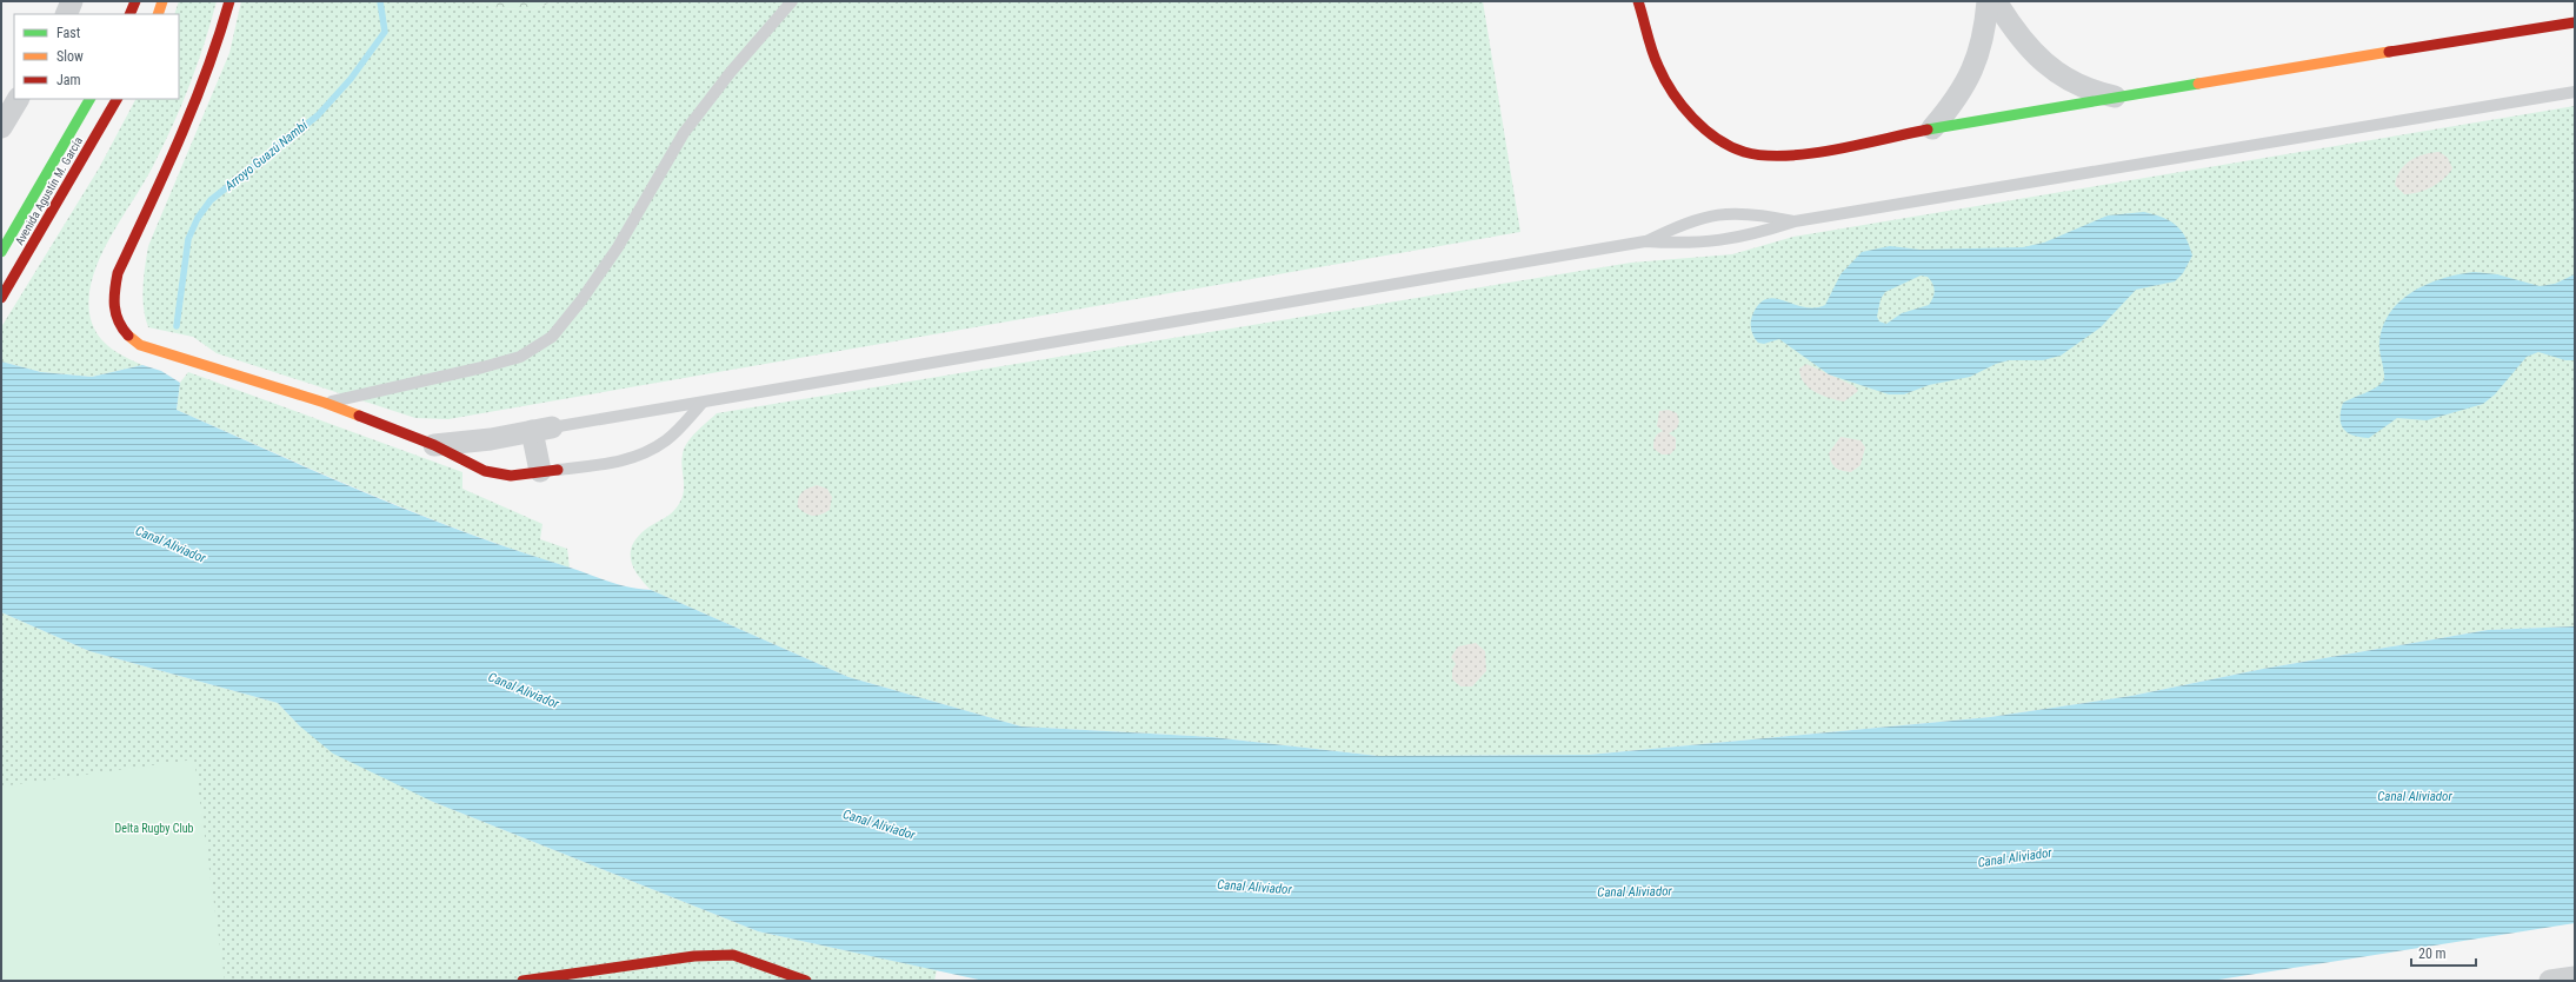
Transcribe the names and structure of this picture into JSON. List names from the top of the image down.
{
  "streets": {
    "street": ["Avenida Agustín M. García"]
  },
  "water": ["Arroyo Guazú Nambí", "Canal Aliviador"],
  "parks": ["Delta Rugby Club"],
  "legend": ["Fast", "Slow", "Jam"],
  "scale_bar": "20 m"
}
